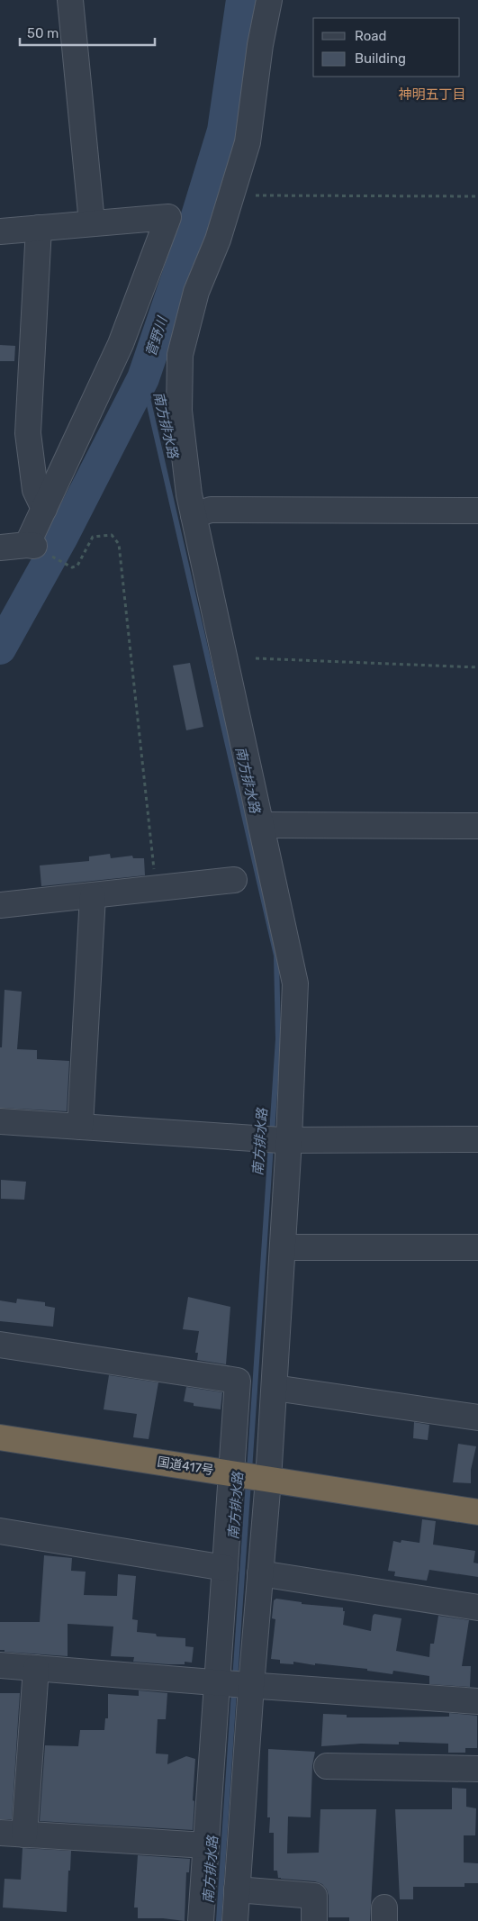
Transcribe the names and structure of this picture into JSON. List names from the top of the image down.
{
  "streets": {
    "highway": ["国道417号"]
  },
  "districts": ["神明五丁目"],
  "water": ["菅野川", "南方排水路"],
  "legend": ["Road", "Building"],
  "scale_bar": "50 m"
}
